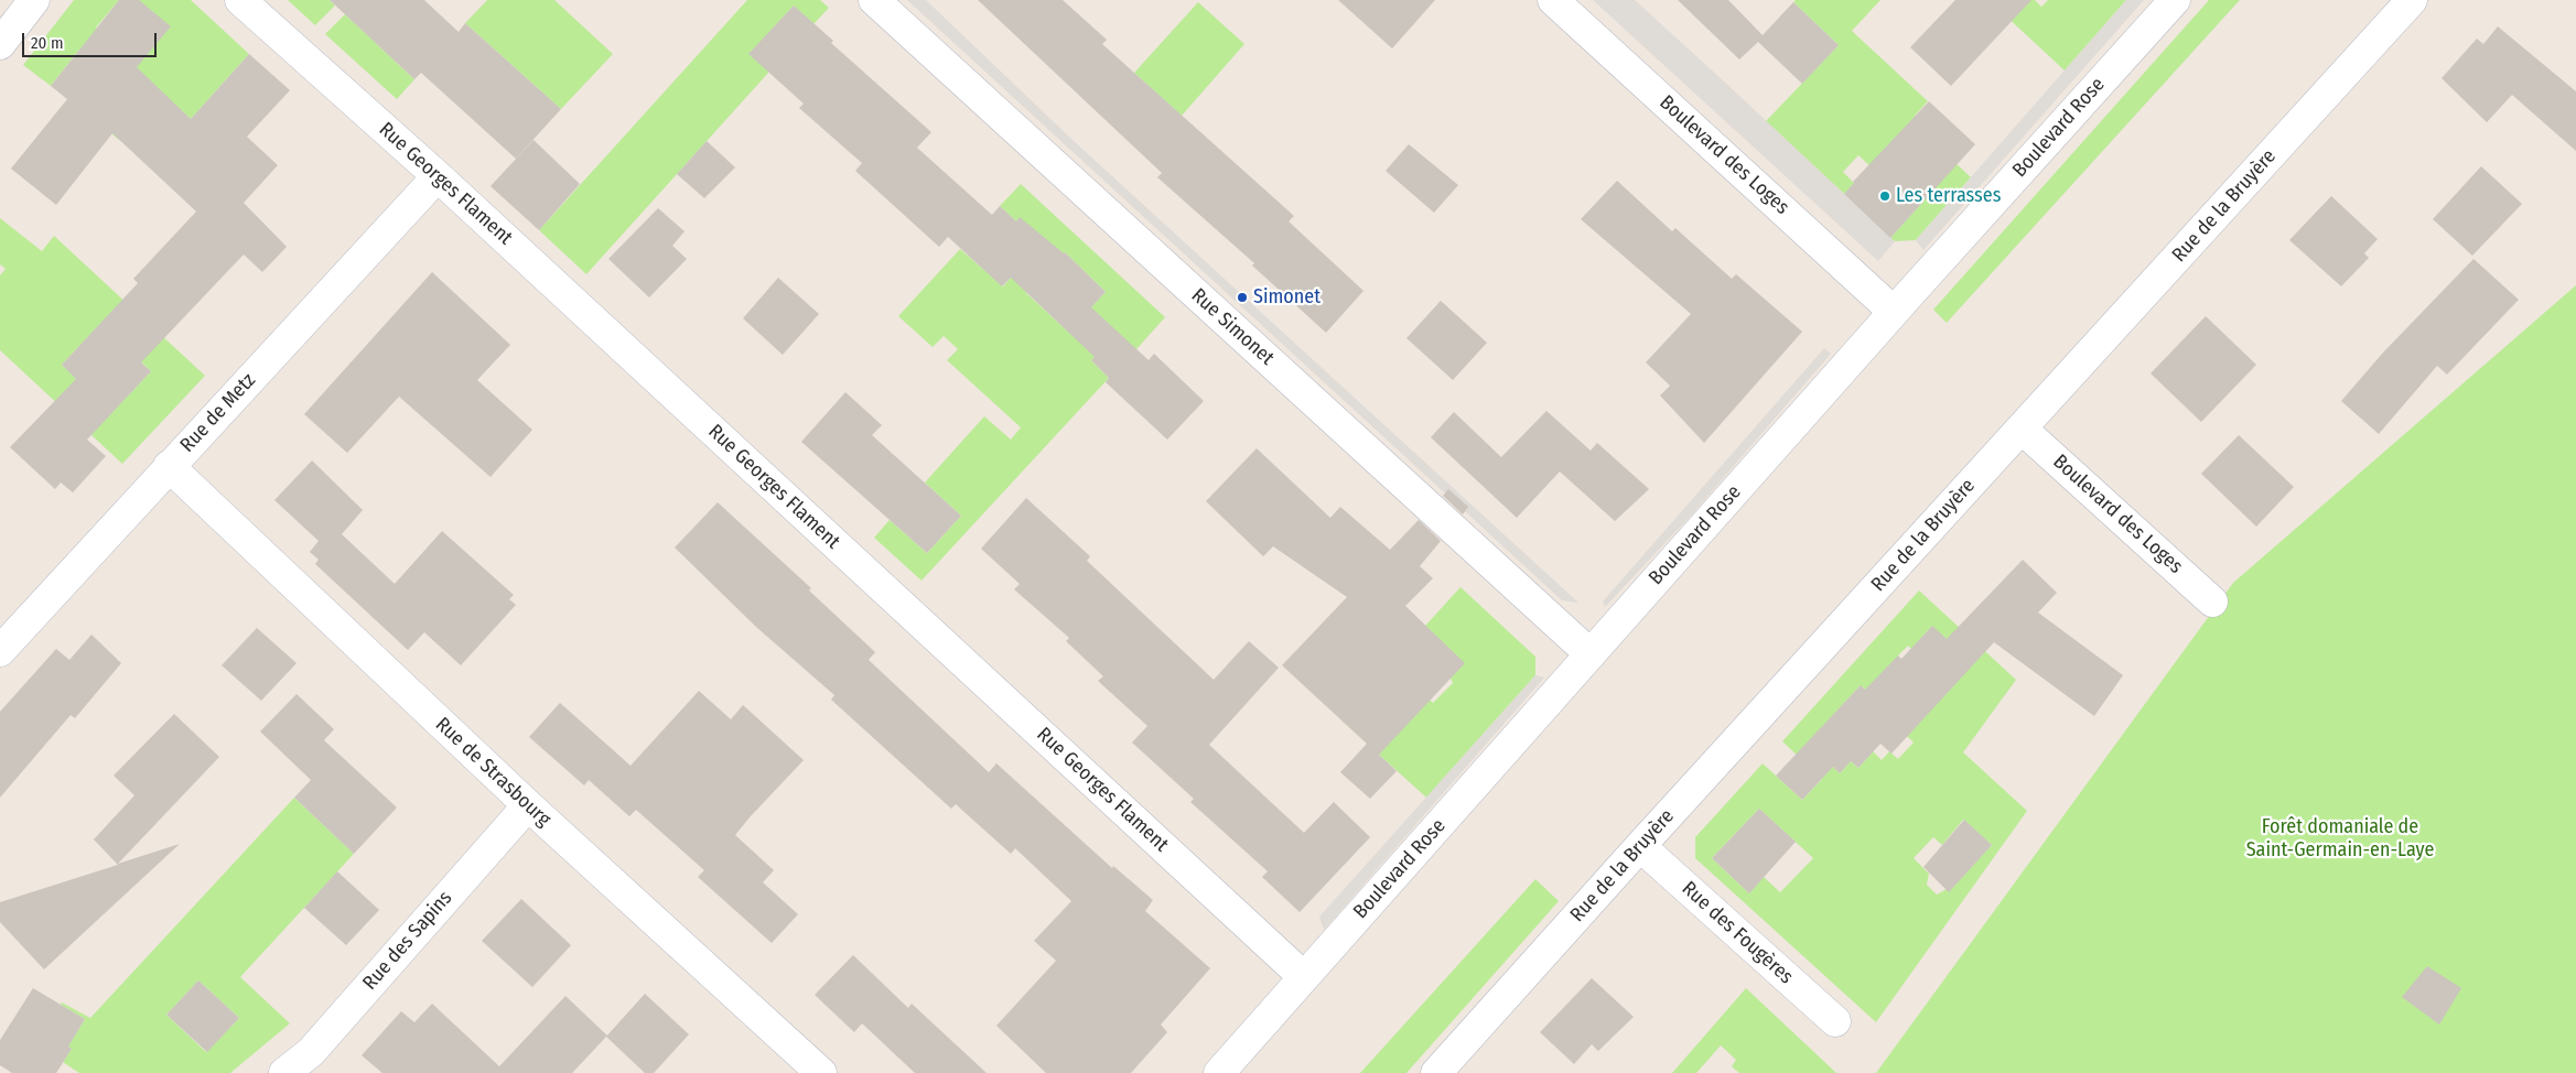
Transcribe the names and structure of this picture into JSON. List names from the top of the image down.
{
  "streets": {
    "street": [
      "Boulevard Rose",
      "Boulevard des Loges",
      "Rue Georges Flament",
      "Rue de la Bruyère",
      "Rue Simonet",
      "Rue de Metz",
      "Rue de Strasbourg",
      "Rue des Fougères",
      "Rue des Sapins"
    ]
  },
  "crossings": [
    ["Boulevard Rose", "Boulevard des Loges"],
    ["Boulevard Rose", "Rue Georges Flament"],
    ["Boulevard Rose", "Rue Simonet"],
    ["Boulevard des Loges", "Rue de la Bruyère"],
    ["Rue Georges Flament", "Rue de Metz"],
    ["Rue de la Bruyère", "Rue des Fougères"],
    ["Rue de Metz", "Rue de Strasbourg"],
    ["Rue de Strasbourg", "Rue des Sapins"]
  ],
  "parks": ["Forêt domaniale de Saint-Germain-en-Laye"],
  "places": ["Les terrasses", "Simonet"],
  "scale_bar": "20 m"
}
